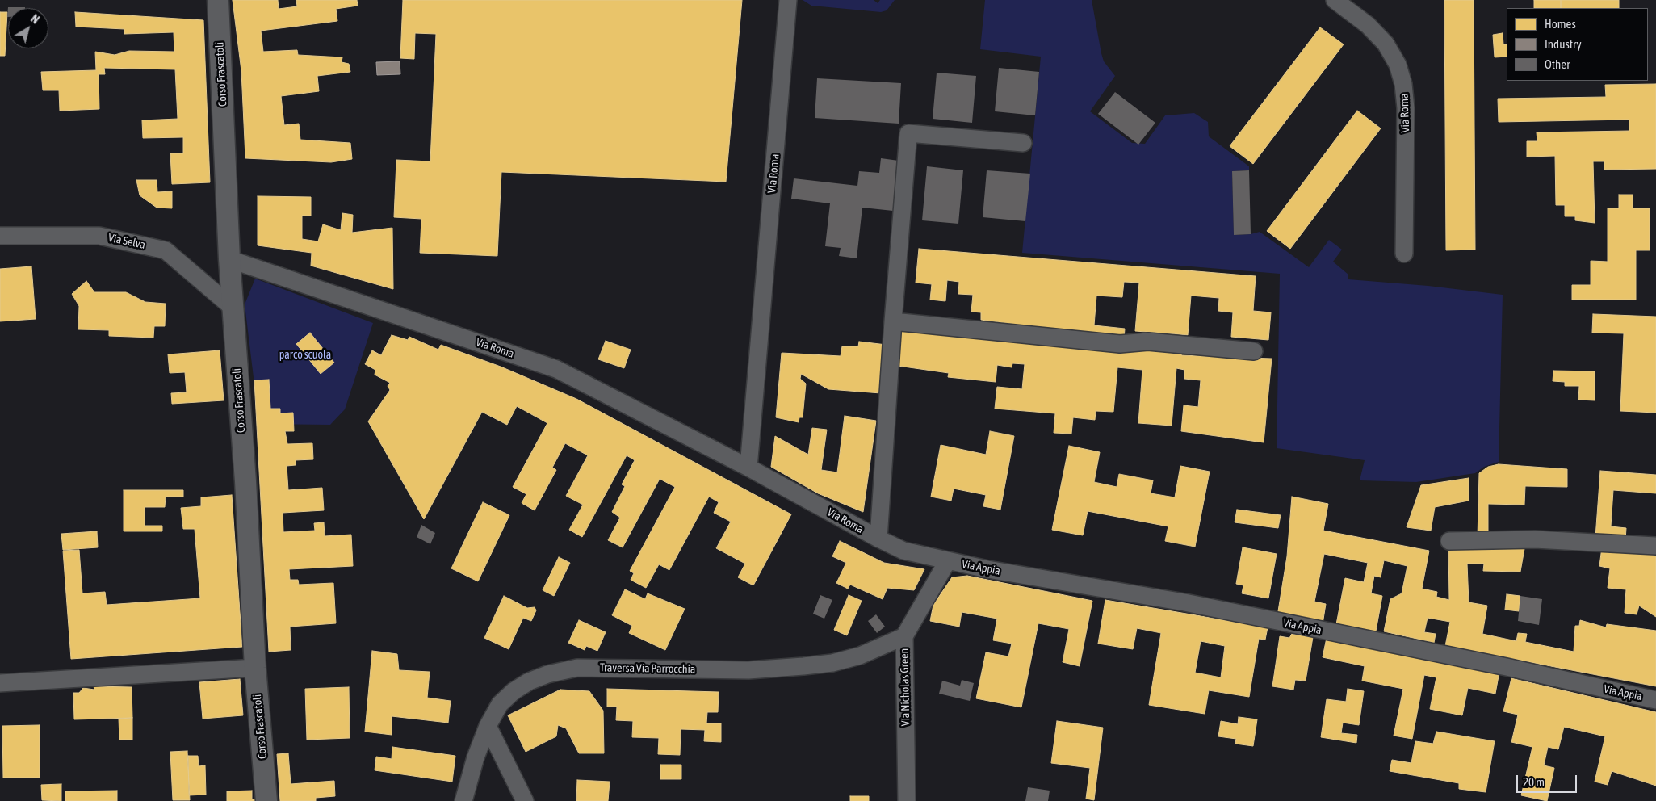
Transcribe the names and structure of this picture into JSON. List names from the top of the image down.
{
  "streets": {
    "street": [
      "Corso Frascatoli",
      "Via Roma",
      "Via Selva",
      "Via Appia",
      "Traversa Via Parrocchia",
      "Via Nicholas Green"
    ]
  },
  "crossings": [
    ["Corso Frascatoli", "Via Roma"],
    ["Corso Frascatoli", "Via Selva"],
    ["Via Roma", "Via Appia"],
    ["Via Roma", "Via Nicholas Green"],
    ["Via Appia", "Via Nicholas Green"],
    ["Traversa Via Parrocchia", "Via Nicholas Green"]
  ],
  "parks": ["parco scuola"],
  "legend": ["Homes", "Industry", "Other"],
  "scale_bar": "20 m",
  "north": "top right"
}
